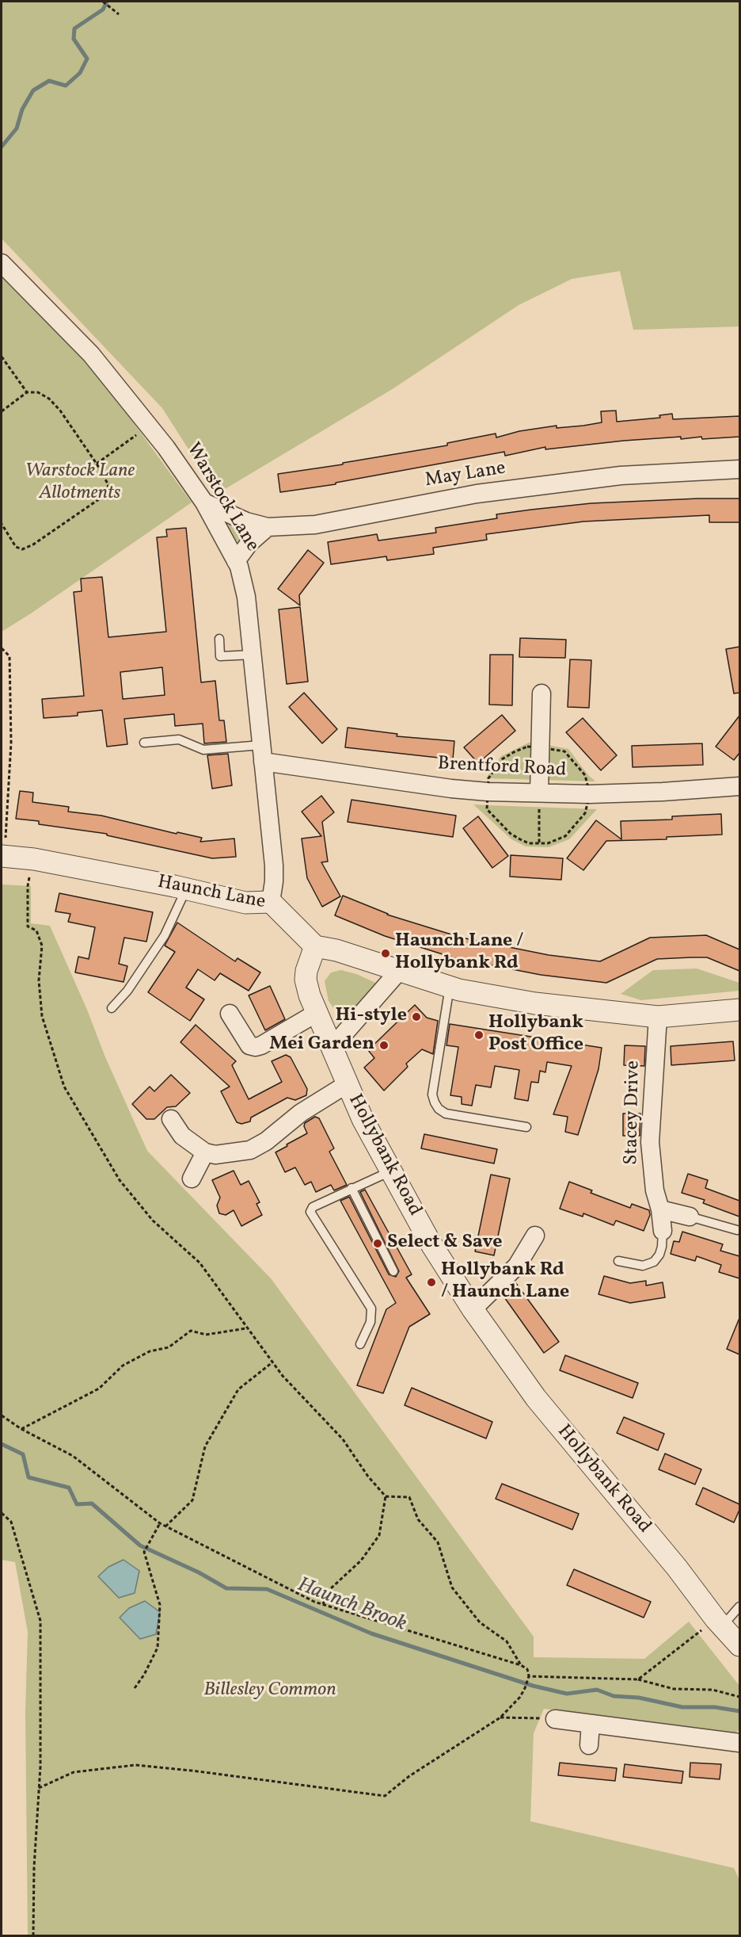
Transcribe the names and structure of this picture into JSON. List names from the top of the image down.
{
  "streets": {
    "street": [
      "May Lane",
      "Warstock Lane",
      "Brentford Road",
      "Haunch Lane",
      "Stacey Drive",
      "Hollybank Road"
    ]
  },
  "crossings": [
    ["May Lane", "Warstock Lane"],
    ["Warstock Lane", "Brentford Road"],
    ["Warstock Lane", "Haunch Lane"],
    ["Haunch Lane", "Hollybank Road"]
  ],
  "water": ["Haunch Brook"],
  "parks": ["Warstock Lane Allotments", "Billesley Common"],
  "places": [
    "Haunch Lane / Hollybank Rd",
    "Hi-style",
    "Hollybank Post Office",
    "Mei Garden",
    "Select & Save",
    "Hollybank Rd / Haunch Lane"
  ]
}
